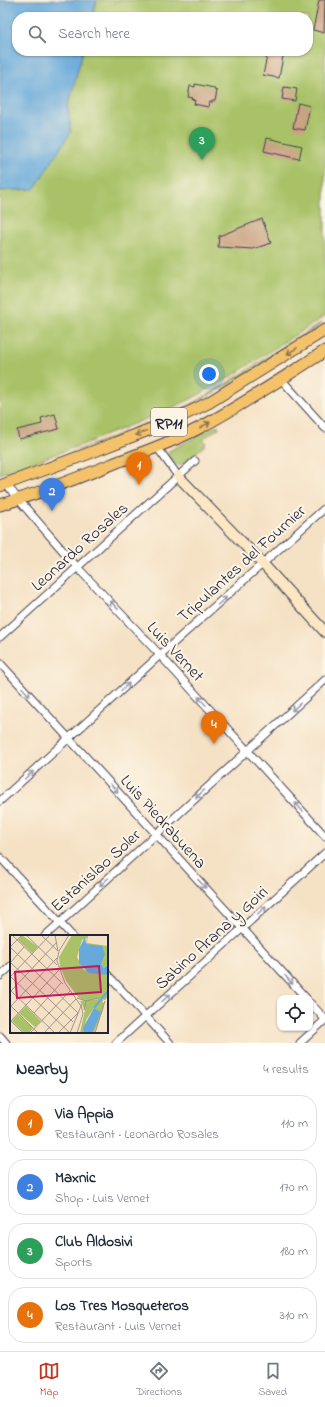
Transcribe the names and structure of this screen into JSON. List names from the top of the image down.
{
  "streets": {
    "main road": ["RP11"],
    "street": [
      "Leonardo Rosales",
      "Tripulantes del Fournier",
      "Luis Vernet",
      "Luis Piedrabuena",
      "Estanislao Soler",
      "Sabino Arana y Goiri"
    ]
  },
  "crossings": [
    ["RP11", "Luis Vernet"],
    ["Leonardo Rosales", "Luis Vernet"],
    ["Tripulantes del Fournier", "Luis Vernet"],
    ["Tripulantes del Fournier", "Luis Piedrabuena"],
    ["Luis Vernet", "Estanislao Soler"],
    ["Luis Piedrabuena", "Estanislao Soler"],
    ["Luis Piedrabuena", "Sabino Arana y Goiri"]
  ],
  "one_way": [
    "Tripulantes del Fournier",
    "Luis Vernet",
    "Luis Piedrabuena",
    "Estanislao Soler",
    "Sabino Arana y Goiri"
  ],
  "page": {
    "search": "Search here",
    "pins": [
      "3",
      "1",
      "2",
      "4"
    ],
    "heading": ["Nearby", "4 results"],
    "list": [
      {
        "mark": "1",
        "name": "Via Appia",
        "note": "Restaurant · Leonardo Rosales",
        "value": "110 m"
      },
      {
        "mark": "2",
        "name": "Maxnic",
        "note": "Shop · Luis Vernet",
        "value": "170 m"
      },
      {
        "mark": "3",
        "name": "Club Aldosivi",
        "note": "Sports",
        "value": "180 m"
      },
      {
        "mark": "4",
        "name": "Los Tres Mosqueteros",
        "note": "Restaurant · Luis Vernet",
        "value": "310 m"
      }
    ],
    "nav": ["Map", "Directions", "Saved"]
  }
}
